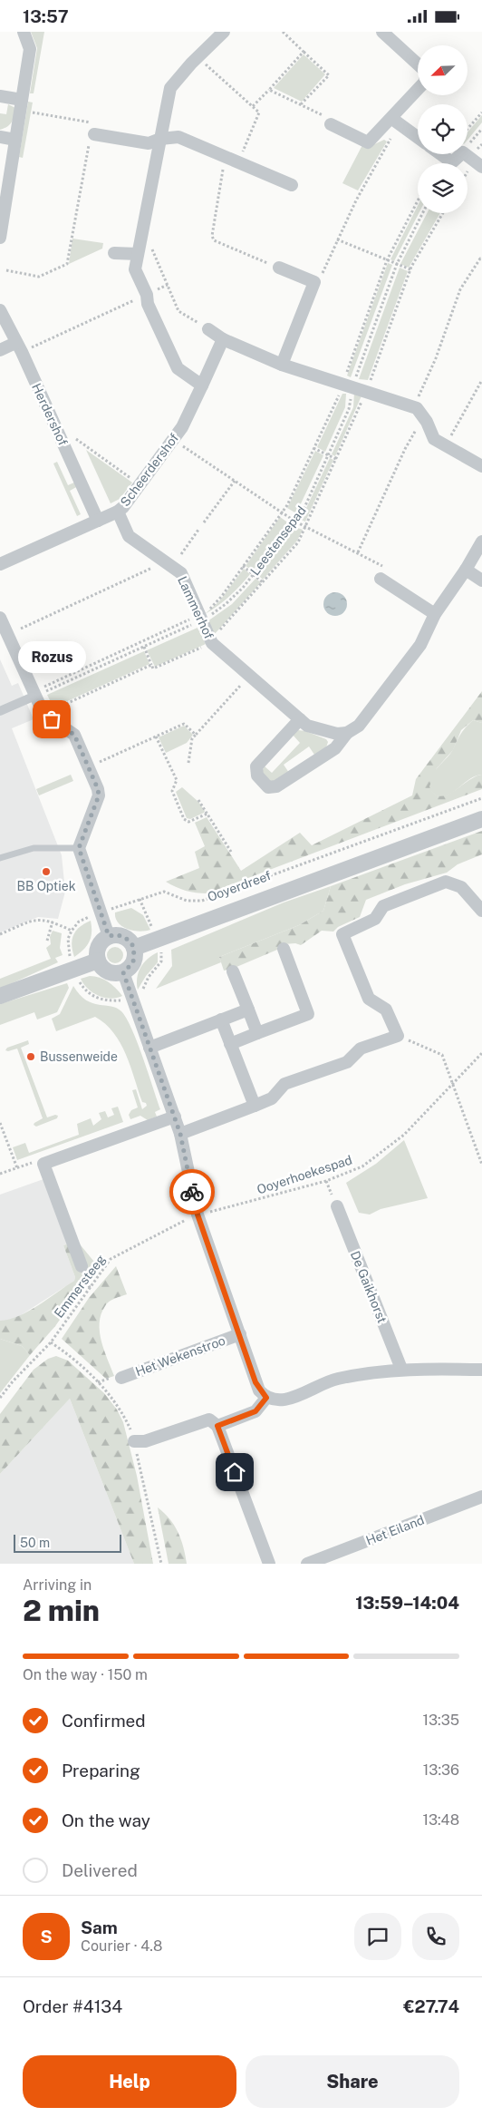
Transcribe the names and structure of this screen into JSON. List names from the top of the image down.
{
  "streets": {
    "street": [
      "Herdershof",
      "Scheerdershof",
      "Lammerhof",
      "Ooyerdreef",
      "De Gaikhorst",
      "Het Wekenstroo",
      "Het Eiland"
    ],
    "path": ["Leestensepad", "Ooyerhoekespad", "Emmersteeg"]
  },
  "crossings": [
    ["Herdershof", "Scheerdershof"],
    ["Scheerdershof", "Lammerhof"],
    ["Leestensepad", "Lammerhof"],
    ["Ooyerhoekespad", "Emmersteeg"]
  ],
  "places": ["Rozus", "BB Optiek", "Bussenweide"],
  "scale_bar": "50 m",
  "north": "bottom left",
  "page": {
    "status": "13:57",
    "bubble": "Rozus",
    "scale": "50 m",
    "heading": ["2 min", "Arriving in", "13:59–14:04"],
    "panel": [
      "Sam",
      "Courier · 4.8",
      "Order #4134",
      "€27.74"
    ],
    "bar": "On the way · 150 m",
    "list": [
      ["Confirmed", "13:35"],
      ["Preparing", "13:36"],
      ["On the way", "13:48"],
      "Delivered"
    ],
    "round": "S",
    "buttons": ["Help", "Share"]
  }
}
